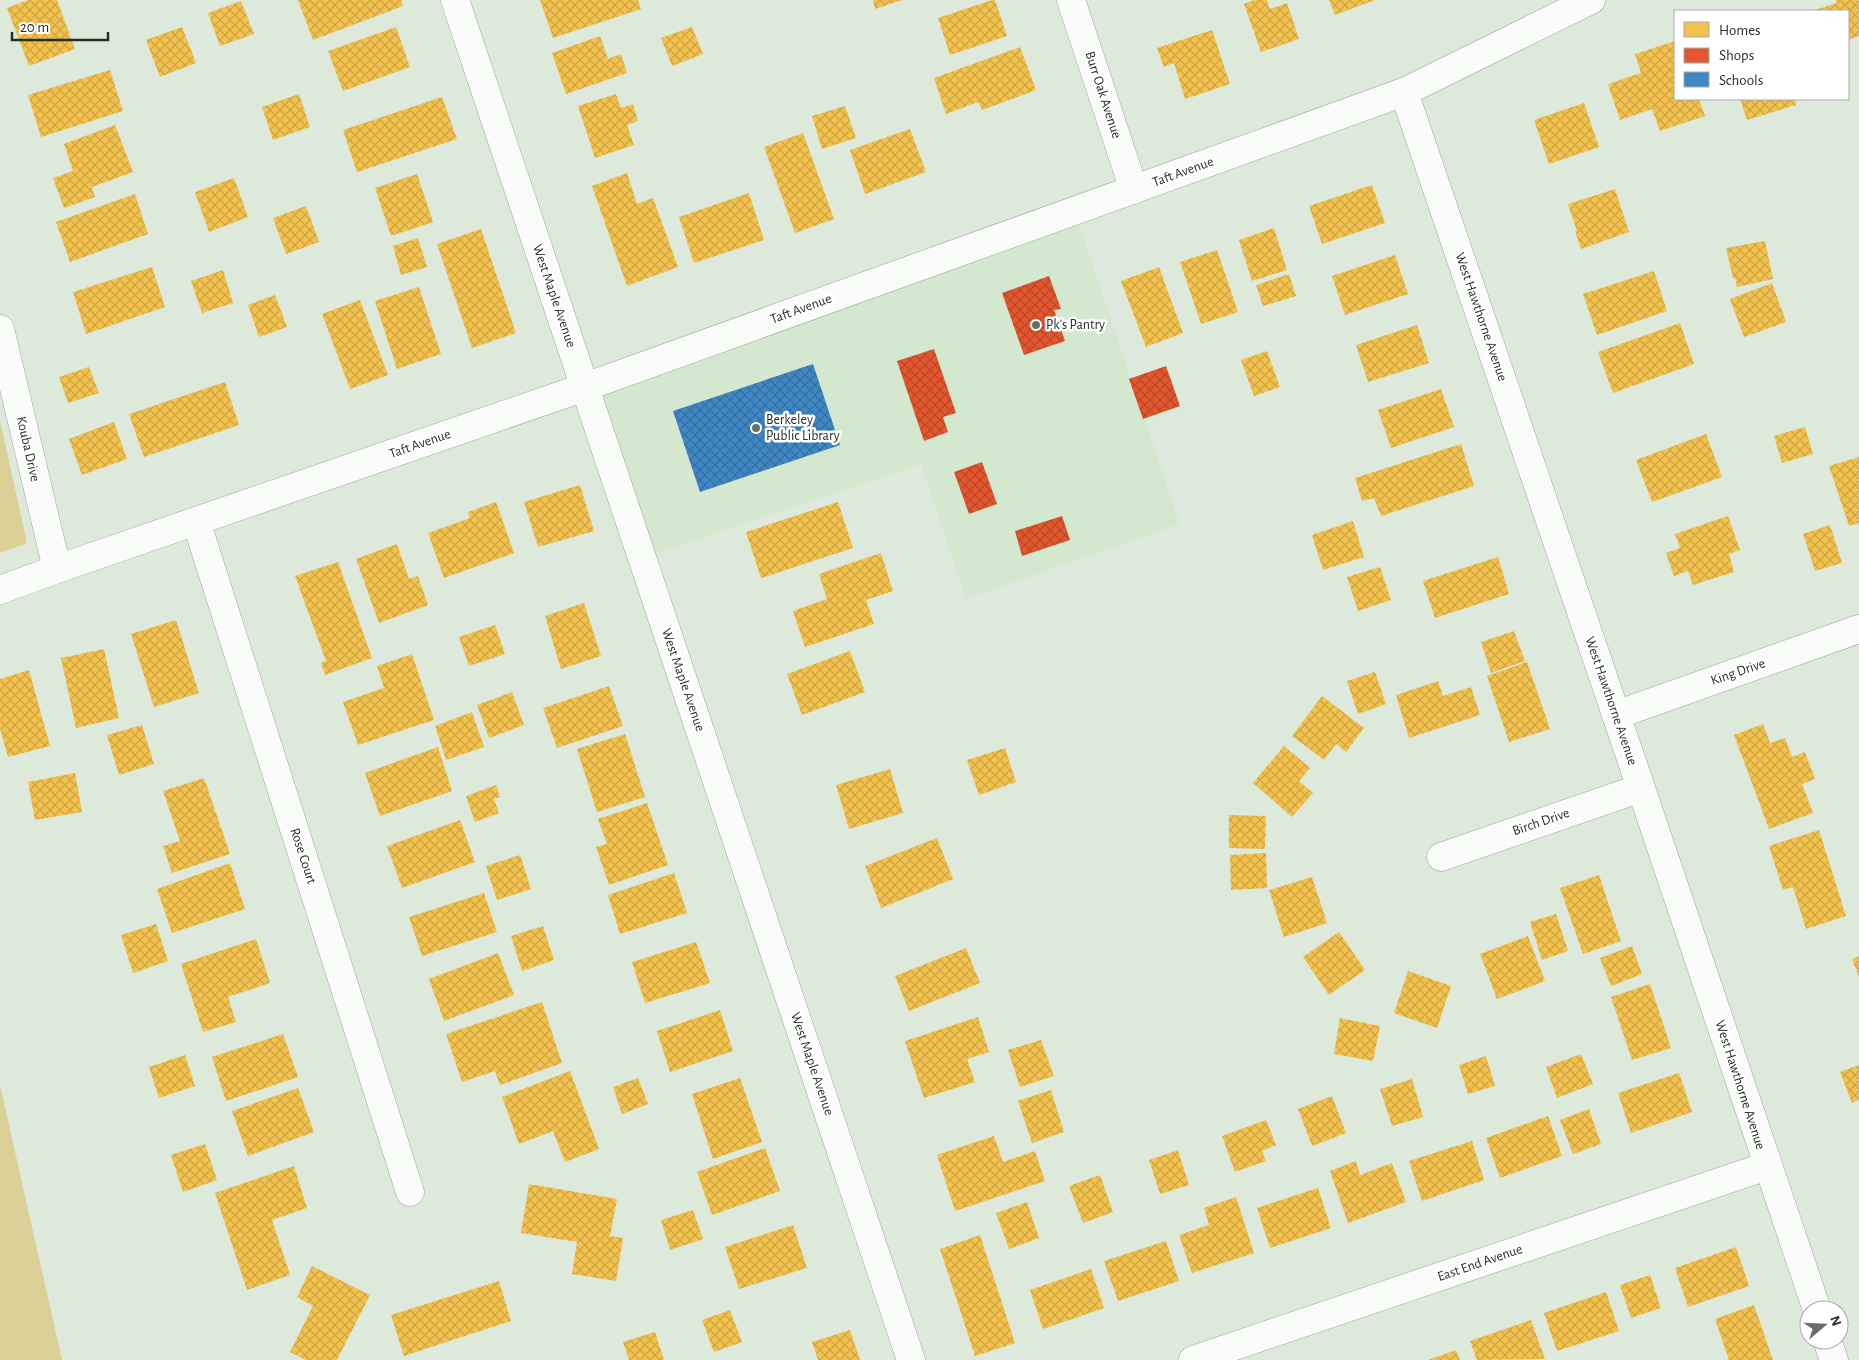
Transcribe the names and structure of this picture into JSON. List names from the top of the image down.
{
  "streets": {
    "street": [
      "Burr Oak Avenue",
      "Taft Avenue",
      "West Maple Avenue",
      "West Hawthorne Avenue",
      "Kouba Drive",
      "King Drive",
      "Birch Drive",
      "Rose Court",
      "East End Avenue"
    ]
  },
  "crossings": [
    ["Burr Oak Avenue", "Taft Avenue"],
    ["Taft Avenue", "West Maple Avenue"],
    ["Taft Avenue", "West Hawthorne Avenue"],
    ["Taft Avenue", "Kouba Drive"],
    ["Taft Avenue", "Rose Court"],
    ["West Hawthorne Avenue", "King Drive"],
    ["West Hawthorne Avenue", "Birch Drive"],
    ["West Hawthorne Avenue", "East End Avenue"]
  ],
  "places": ["Pk's Pantry", "Berkeley Public Library"],
  "legend": ["Homes", "Shops", "Schools"],
  "scale_bar": "20 m",
  "north": "right"
}
